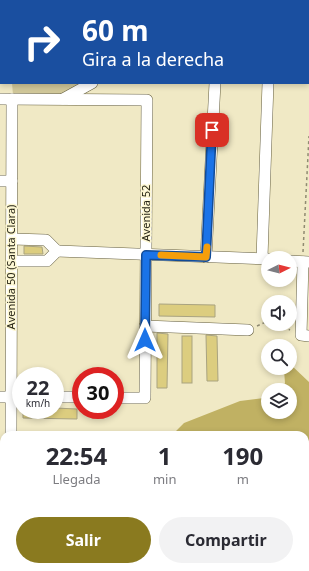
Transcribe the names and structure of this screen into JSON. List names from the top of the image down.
{
  "streets": {
    "street": ["Avenida 52", "Avenida 50 (Santa Clara)"]
  },
  "north": "right",
  "page": {
    "turn": ["60 m", "Gira a la derecha"],
    "speed": "22 km/h",
    "limit": "30",
    "eta": [
      "22:54",
      "Llegada",
      "1",
      "min",
      "190",
      "m"
    ],
    "buttons": ["Salir", "Compartir"]
  }
}
